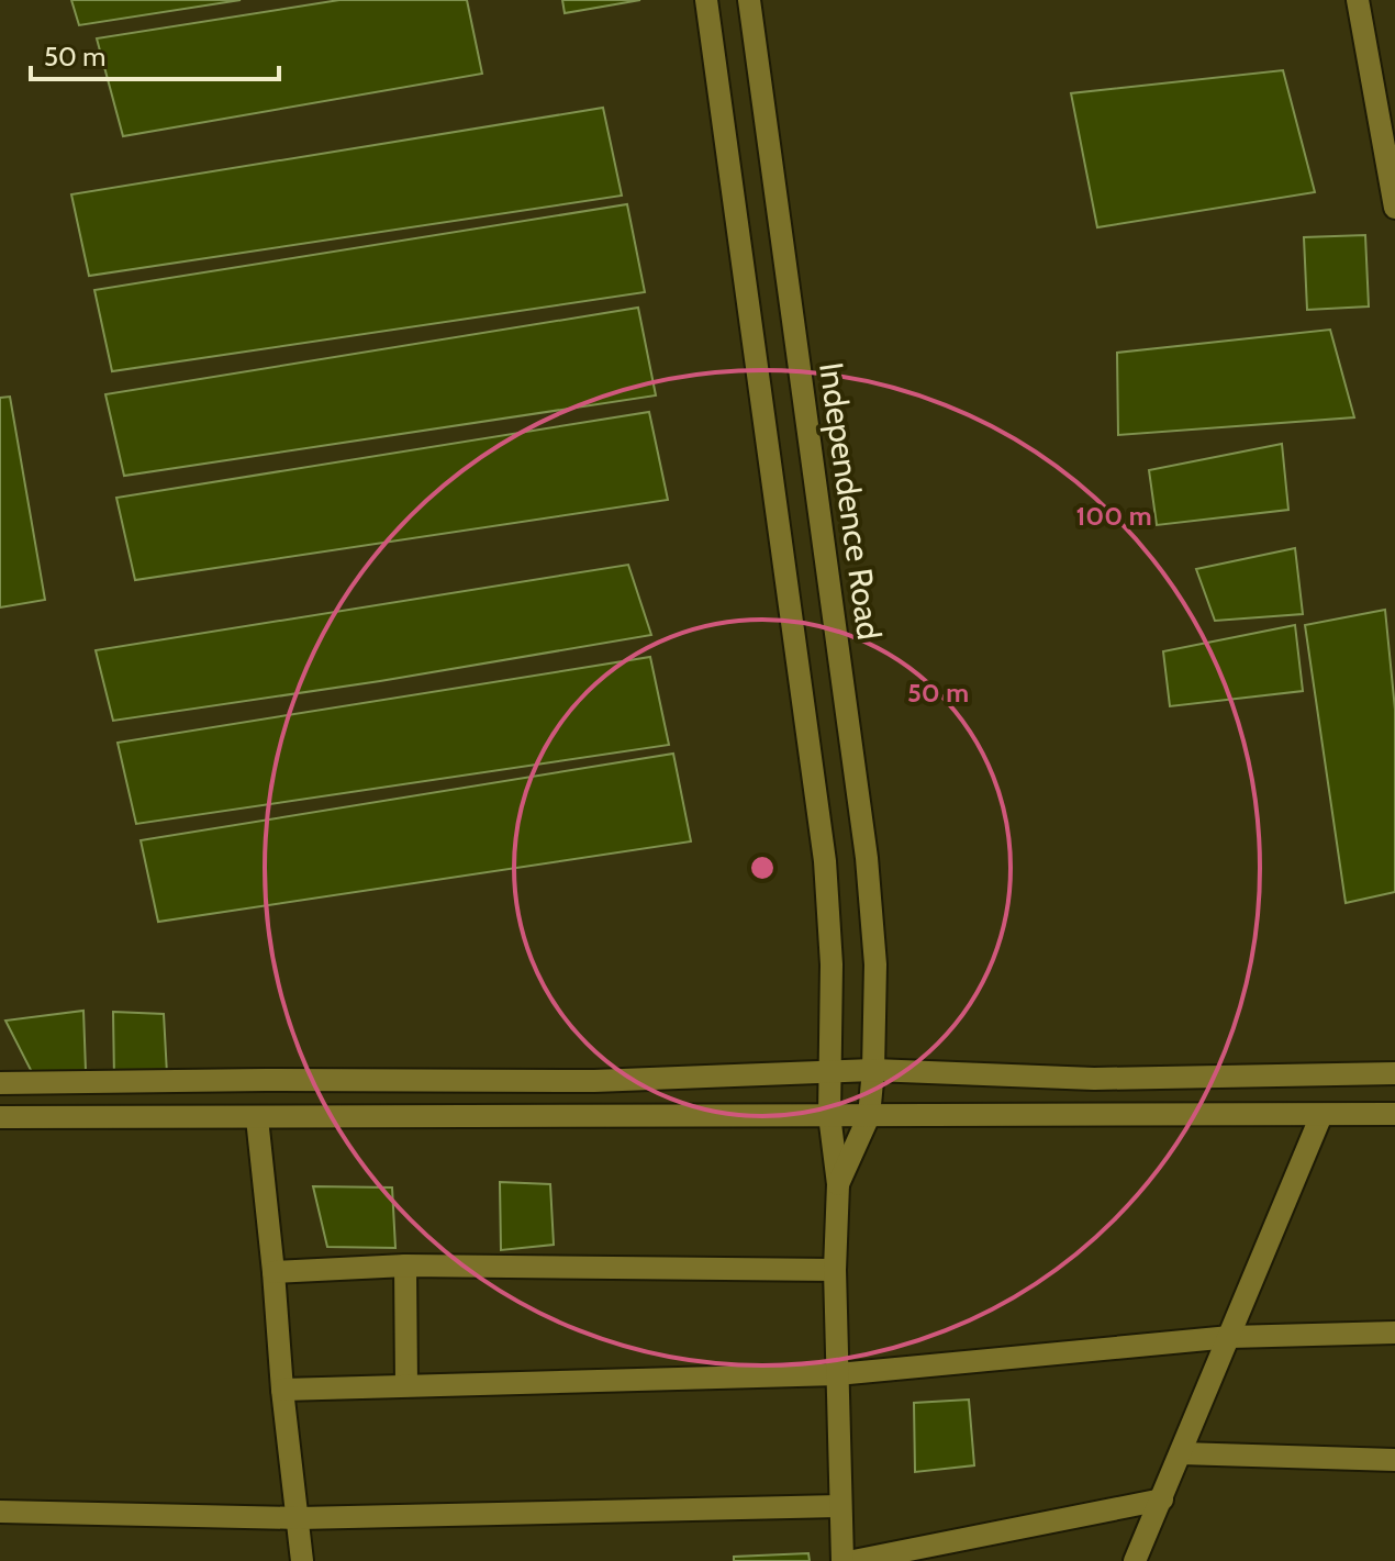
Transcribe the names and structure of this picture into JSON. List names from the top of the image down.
{
  "streets": {
    "main road": ["Independence Road"]
  },
  "scale_bar": "50 m",
  "rings": ["100 m", "50 m"]
}
